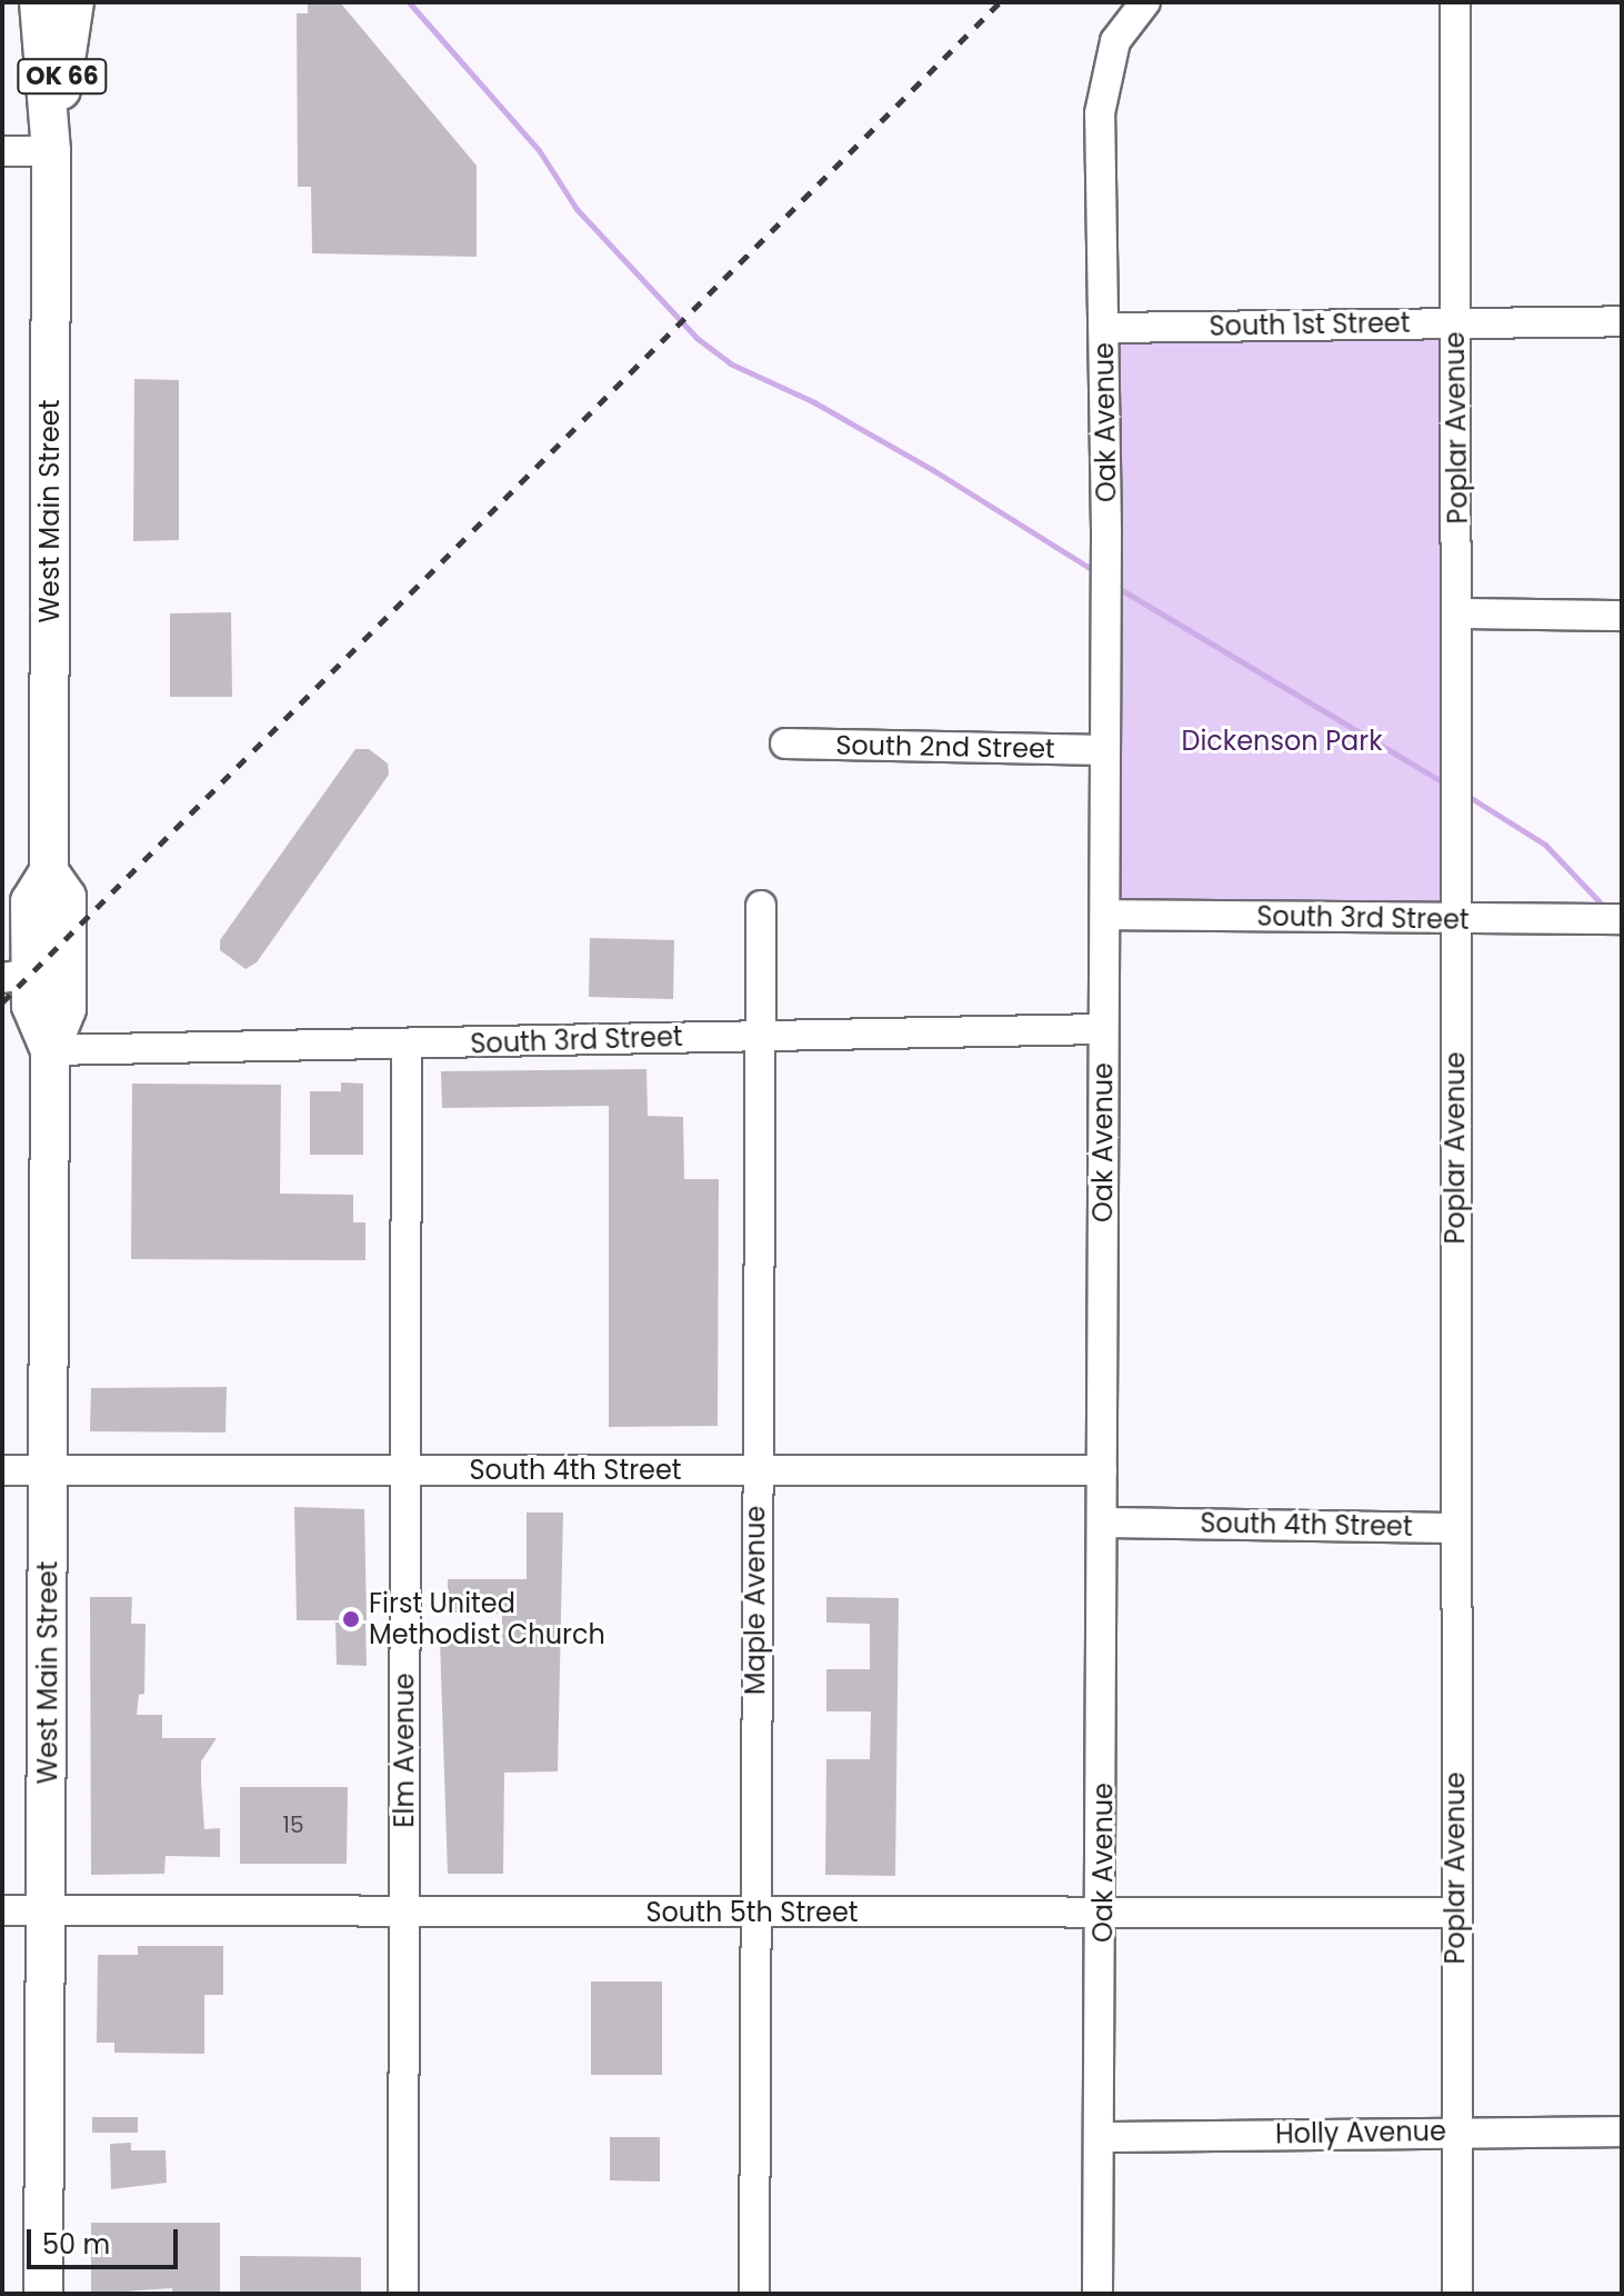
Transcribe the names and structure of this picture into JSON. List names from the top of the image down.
{
  "streets": {
    "main road": ["OK 66", "West Main Street"],
    "street": [
      "South 1st Street",
      "Oak Avenue",
      "Poplar Avenue",
      "South 2nd Street",
      "South 3rd Street",
      "South 4th Street",
      "Maple Avenue",
      "Elm Avenue",
      "South 5th Street",
      "Holly Avenue"
    ]
  },
  "crossings": [
    ["South 1st Street", "Oak Avenue"],
    ["South 1st Street", "Poplar Avenue"],
    ["Oak Avenue", "South 2nd Street"],
    ["Oak Avenue", "South 3rd Street"],
    ["Oak Avenue", "South 4th Street"],
    ["Oak Avenue", "South 5th Street"],
    ["Oak Avenue", "Holly Avenue"],
    ["Poplar Avenue", "South 3rd Street"],
    ["Poplar Avenue", "South 4th Street"],
    ["Poplar Avenue", "South 5th Street"],
    ["Poplar Avenue", "Holly Avenue"],
    ["West Main Street", "South 3rd Street"],
    ["West Main Street", "South 4th Street"],
    ["West Main Street", "South 5th Street"],
    ["South 3rd Street", "Maple Avenue"],
    ["South 3rd Street", "Elm Avenue"],
    ["South 4th Street", "Maple Avenue"],
    ["South 4th Street", "Elm Avenue"],
    ["Maple Avenue", "South 5th Street"],
    ["Elm Avenue", "South 5th Street"]
  ],
  "parks": ["Dickenson Park"],
  "places": ["First United Methodist Church"],
  "house_numbers": ["15"],
  "scale_bar": "50 m"
}
